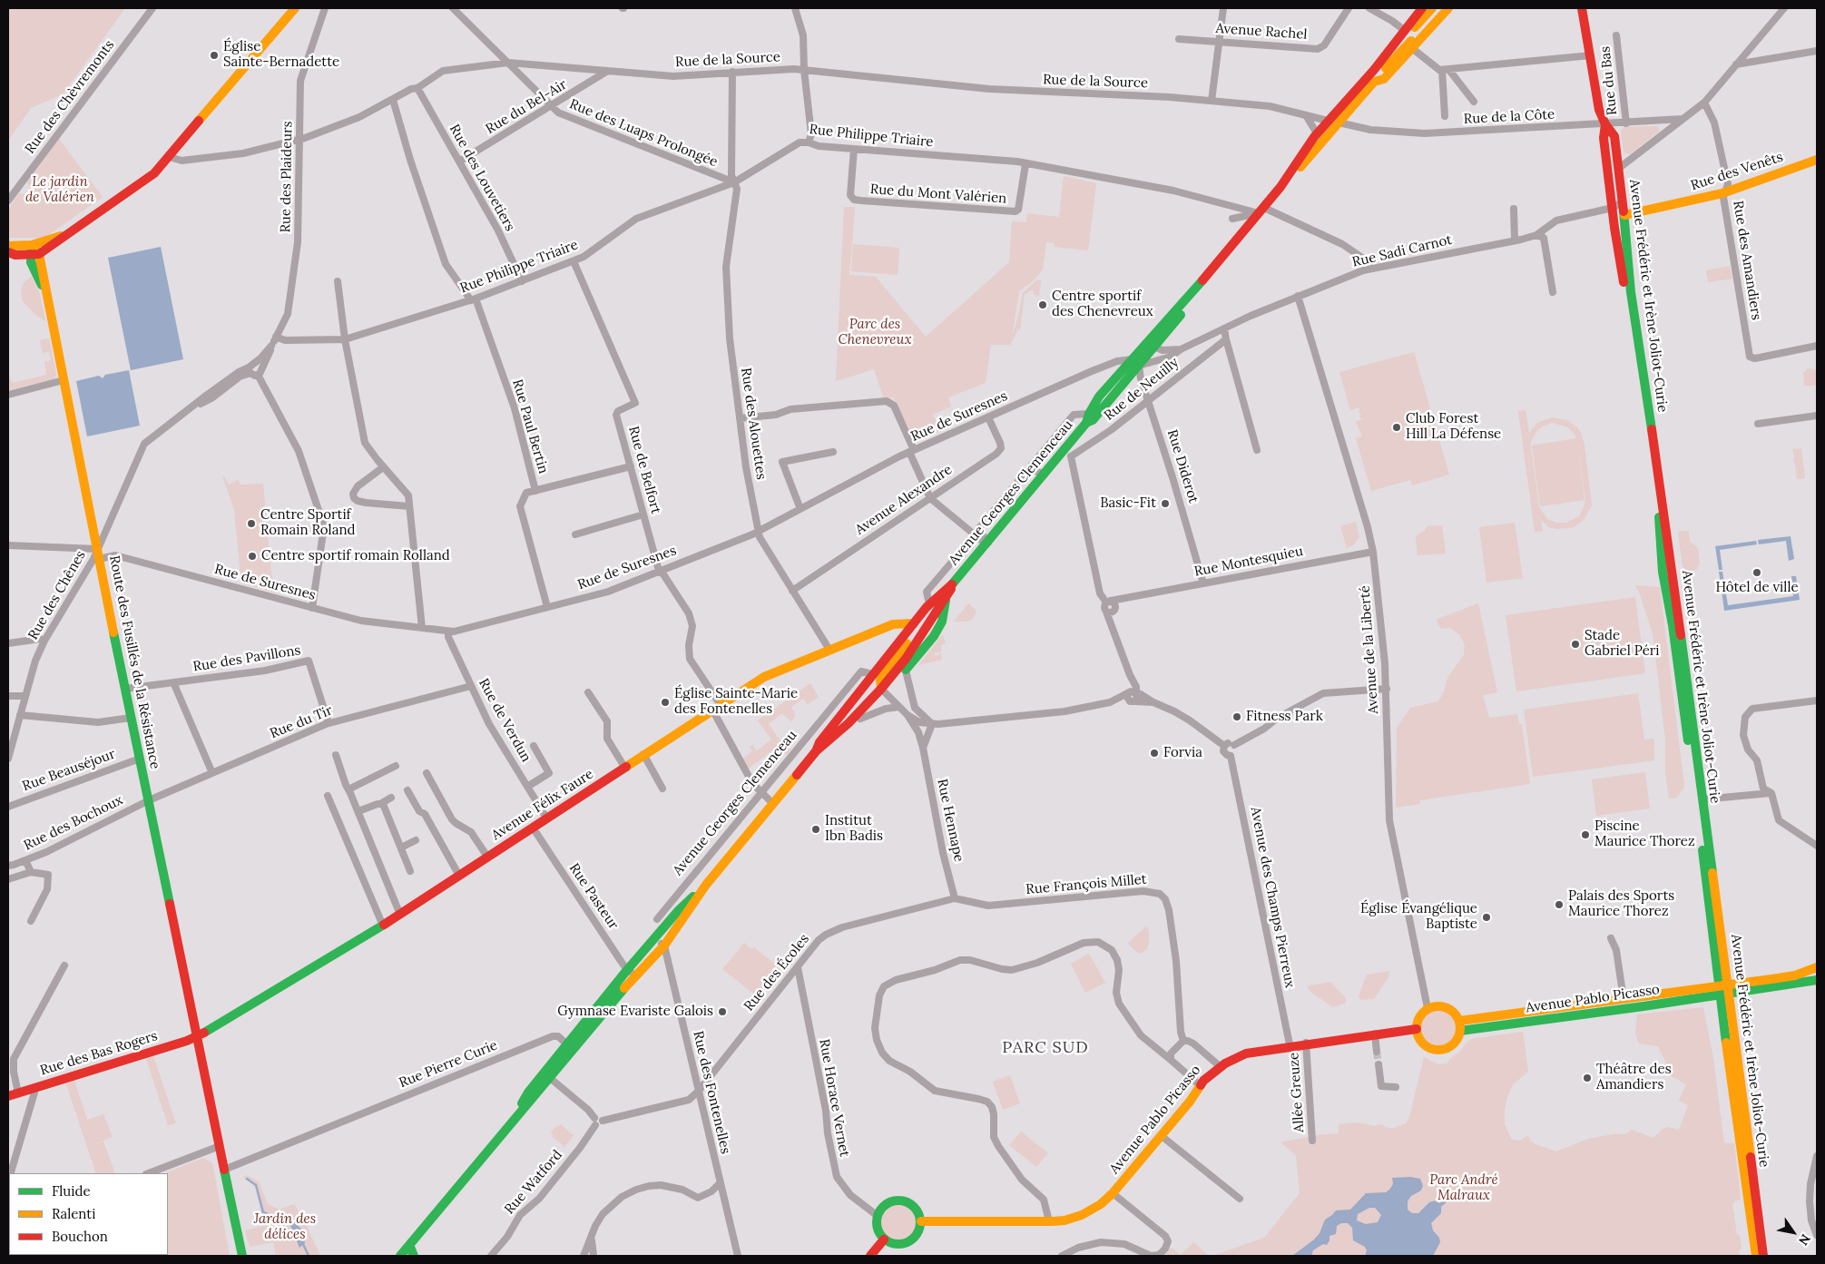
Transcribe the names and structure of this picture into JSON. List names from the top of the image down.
{
  "streets": {
    "main road": [
      "Rue des Venêts",
      "Avenue Frédéric et Irène Joliot-Curie",
      "Avenue Georges Clemenceau",
      "Route des Fusillés de la Résistance",
      "Avenue Félix Faure",
      "Avenue Pablo Picasso",
      "Rue des Bas Rogers"
    ],
    "street": [
      "Avenue Rachel",
      "Rue de la Source",
      "Rue du Bas",
      "Rue des Chèvremonts",
      "Rue du Bel-Air",
      "Rue de la Côte",
      "Rue des Luaps Prolongée",
      "Rue Philippe Triaire",
      "Rue des Plaideurs",
      "Rue des Louvetiers",
      "Rue du Mont Valérien",
      "Rue Sadi Carnot",
      "Rue des Amandiers",
      "Rue de Neuilly",
      "Rue de Suresnes",
      "Rue des Alouettes",
      "Rue Paul Bertin",
      "Rue Diderot",
      "Rue de Belfort",
      "Avenue Alexandre",
      "Rue Montesquieu",
      "Rue des Chênes",
      "Avenue de la Liberté",
      "Rue des Pavillons",
      "Rue de Verdun",
      "Rue du Tir",
      "Rue Beauséjour",
      "Rue Hennape",
      "Rue des Bochoux",
      "Rue François Millet",
      "Rue Pasteur",
      "Avenue des Champs Pierreux",
      "Rue des Écoles",
      "Rue Pierre Curie",
      "Rue des Fontenelles",
      "Allée Greuze",
      "Rue Horace Vernet",
      "Rue Watford"
    ]
  },
  "crossings": [
    ["Rue de la Source", "Rue du Bel-Air"],
    ["Rue de la Source", "Rue des Luaps Prolongée"],
    ["Rue de la Source", "Rue des Plaideurs"],
    ["Rue de la Source", "Rue des Louvetiers"],
    ["Rue de la Source", "Rue des Alouettes"],
    ["Rue de la Source", "Rue Paul Bertin"],
    ["Rue de la Source", "Avenue Georges Clemenceau"],
    ["Rue du Bas", "Rue de la Côte"],
    ["Rue du Bel-Air", "Rue des Luaps Prolongée"],
    ["Rue du Bel-Air", "Rue des Louvetiers"],
    ["Rue de la Côte", "Avenue Frédéric et Irène Joliot-Curie"],
    ["Rue de la Côte", "Avenue Georges Clemenceau"],
    ["Rue des Luaps Prolongée", "Rue Philippe Triaire"],
    ["Rue des Luaps Prolongée", "Rue des Alouettes"],
    ["Rue Philippe Triaire", "Rue des Plaideurs"],
    ["Rue Philippe Triaire", "Rue des Louvetiers"],
    ["Rue Philippe Triaire", "Rue du Mont Valérien"],
    ["Rue Philippe Triaire", "Rue Sadi Carnot"],
    ["Rue Philippe Triaire", "Rue des Alouettes"],
    ["Rue Philippe Triaire", "Rue Paul Bertin"],
    ["Rue Philippe Triaire", "Rue de Belfort"],
    ["Rue Philippe Triaire", "Avenue Georges Clemenceau"],
    ["Rue des Venêts", "Rue des Amandiers"],
    ["Rue des Venêts", "Avenue Frédéric et Irène Joliot-Curie"],
    ["Rue Sadi Carnot", "Avenue Frédéric et Irène Joliot-Curie"],
    ["Rue Sadi Carnot", "Rue de Suresnes"],
    ["Rue Sadi Carnot", "Rue Diderot"],
    ["Rue Sadi Carnot", "Avenue Georges Clemenceau"],
    ["Rue Sadi Carnot", "Avenue de la Liberté"],
    ["Avenue Frédéric et Irène Joliot-Curie", "Avenue Pablo Picasso"],
    ["Rue de Neuilly", "Rue Diderot"],
    ["Rue de Neuilly", "Avenue Georges Clemenceau"],
    ["Rue de Suresnes", "Rue des Alouettes"],
    ["Rue de Suresnes", "Rue Paul Bertin"],
    ["Rue de Suresnes", "Rue Diderot"],
    ["Rue de Suresnes", "Rue de Belfort"],
    ["Rue de Suresnes", "Avenue Georges Clemenceau"],
    ["Rue de Suresnes", "Avenue Alexandre"],
    ["Rue de Suresnes", "Rue des Chênes"],
    ["Rue de Suresnes", "Route des Fusillés de la Résistance"],
    ["Rue de Suresnes", "Rue de Verdun"],
    ["Rue des Alouettes", "Avenue Alexandre"],
    ["Rue des Alouettes", "Avenue Félix Faure"],
    ["Rue Diderot", "Avenue Georges Clemenceau"],
    ["Rue Diderot", "Rue Montesquieu"],
    ["Avenue Georges Clemenceau", "Avenue Félix Faure"],
    ["Avenue Georges Clemenceau", "Rue Hennape"],
    ["Avenue Georges Clemenceau", "Rue Pasteur"],
    ["Avenue Georges Clemenceau", "Rue Pierre Curie"],
    ["Avenue Georges Clemenceau", "Rue des Fontenelles"],
    ["Rue Montesquieu", "Avenue de la Liberté"],
    ["Rue des Chênes", "Route des Fusillés de la Résistance"],
    ["Avenue de la Liberté", "Avenue Pablo Picasso"],
    ["Rue des Pavillons", "Route des Fusillés de la Résistance"],
    ["Rue des Pavillons", "Rue du Tir"],
    ["Route des Fusillés de la Résistance", "Rue du Tir"],
    ["Route des Fusillés de la Résistance", "Rue Beauséjour"],
    ["Route des Fusillés de la Résistance", "Avenue Félix Faure"],
    ["Route des Fusillés de la Résistance", "Rue des Bochoux"],
    ["Route des Fusillés de la Résistance", "Rue des Bas Rogers"],
    ["Route des Fusillés de la Résistance", "Rue Pierre Curie"],
    ["Rue de Verdun", "Rue du Tir"],
    ["Rue de Verdun", "Avenue Félix Faure"],
    ["Rue du Tir", "Rue des Bochoux"],
    ["Avenue Félix Faure", "Rue Pasteur"],
    ["Avenue Félix Faure", "Rue des Bas Rogers"],
    ["Rue Hennape", "Rue François Millet"],
    ["Rue Hennape", "Rue des Écoles"],
    ["Rue François Millet", "Rue des Écoles"],
    ["Avenue des Champs Pierreux", "Avenue Pablo Picasso"],
    ["Rue des Écoles", "Rue des Fontenelles"],
    ["Rue des Écoles", "Rue Horace Vernet"],
    ["Avenue Pablo Picasso", "Allée Greuze"],
    ["Avenue Pablo Picasso", "Rue Horace Vernet"]
  ],
  "districts": ["PARC SUD"],
  "parks": [
    "Le jardin de Valérien",
    "Parc des Chenevreux",
    "Parc André Malraux",
    "Jardin des délices"
  ],
  "places": [
    "Église Sainte-Bernadette",
    "Centre sportif des Chenevreux",
    "Club Forest Hill La Défense",
    "Basic-Fit",
    "Centre Sportif Romain Roland",
    "Centre sportif romain Rolland",
    "Hôtel de ville",
    "Stade Gabriel Péri",
    "Église Sainte-Marie des Fontenelles",
    "Fitness Park",
    "Forvia",
    "Institut Ibn Badis",
    "Piscine Maurice Thorez",
    "Palais des Sports Maurice Thorez",
    "Église Évangélique Baptiste",
    "Gymnase Evariste Galois",
    "Théâtre des Amandiers"
  ],
  "legend": ["Fluide", "Ralenti", "Bouchon"],
  "north": "bottom right"
}
